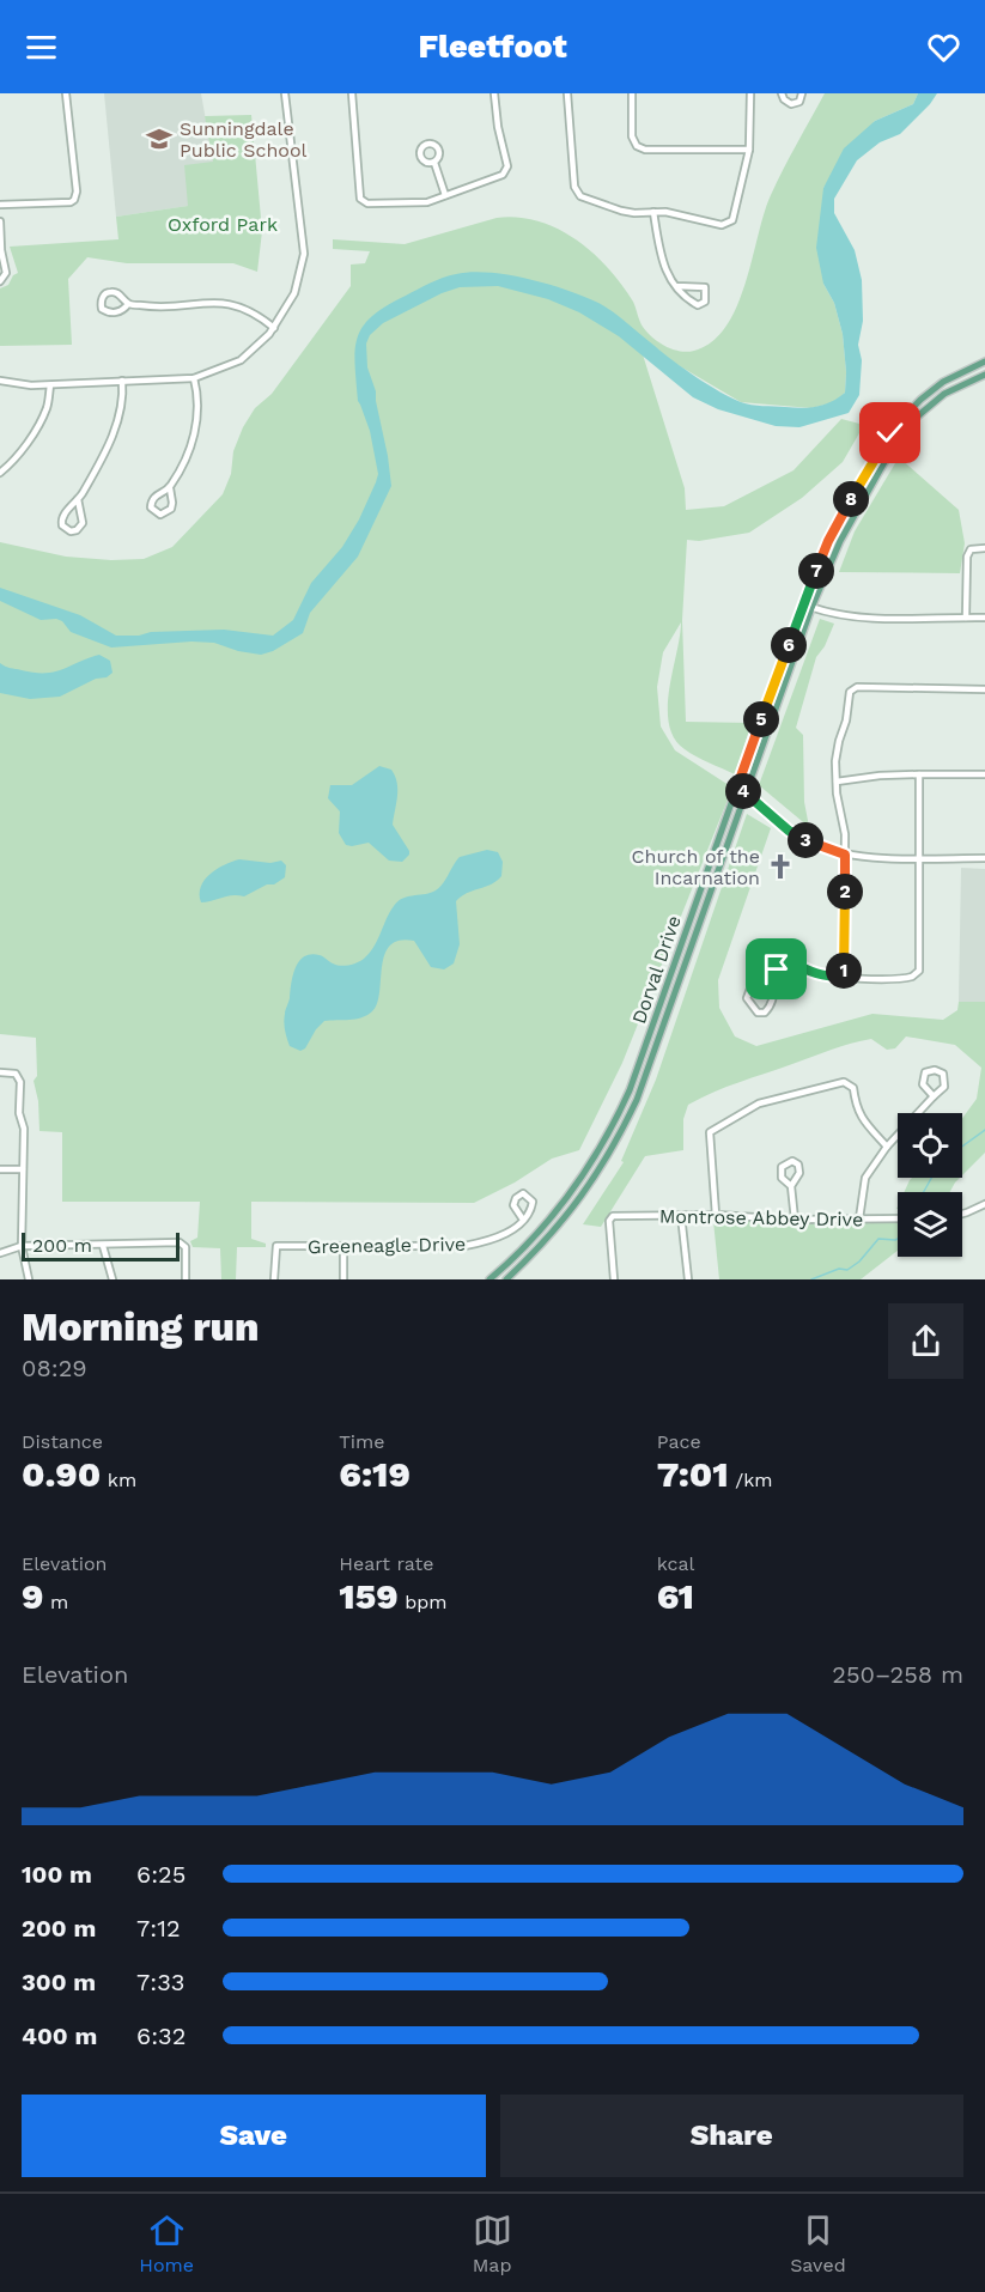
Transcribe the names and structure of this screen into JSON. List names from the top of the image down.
{
  "streets": {
    "main road": ["Dorval Drive"],
    "street": ["Montrose Abbey Drive", "Greeneagle Drive"]
  },
  "parks": ["Oxford Park"],
  "places": {
    "school or university": ["Sunningdale Public School"],
    "church": ["Church of the Incarnation"]
  },
  "scale_bar": "200 m",
  "page": {
    "header": "Fleetfoot",
    "pins": [
      "8",
      "7",
      "6",
      "5",
      "4",
      "3",
      "2",
      "1"
    ],
    "scale": "200 m",
    "heading": ["Morning run", "08:29"],
    "stats": [
      ["Distance", "0.90 km"],
      ["Time", "6:19"],
      ["Pace", "7:01 /km"],
      ["Elevation", "9 m"],
      ["Heart rate", "159 bpm"],
      ["kcal", "61"]
    ],
    "chart": ["Elevation", "250–258 m"],
    "list": [
      {
        "name": "100 m",
        "note": "6:25"
      },
      {
        "name": "200 m",
        "note": "7:12"
      },
      {
        "name": "300 m",
        "note": "7:33"
      },
      {
        "name": "400 m",
        "note": "6:32"
      }
    ],
    "buttons": ["Save", "Share"],
    "tabs": ["Home", "Map", "Saved"]
  }
}
